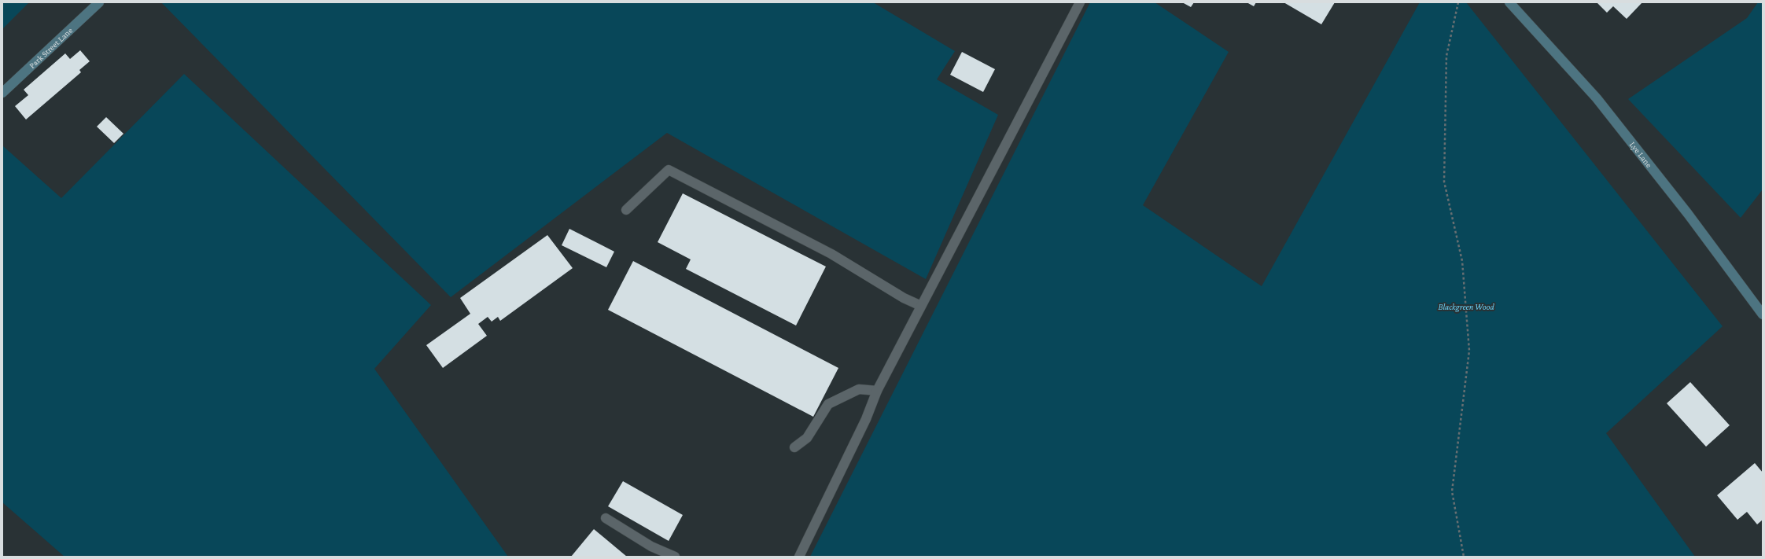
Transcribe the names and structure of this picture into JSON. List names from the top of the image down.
{
  "streets": {
    "street": ["Park Street Lane", "Lye Lane"]
  },
  "parks": ["Blackgreen Wood"]
}
